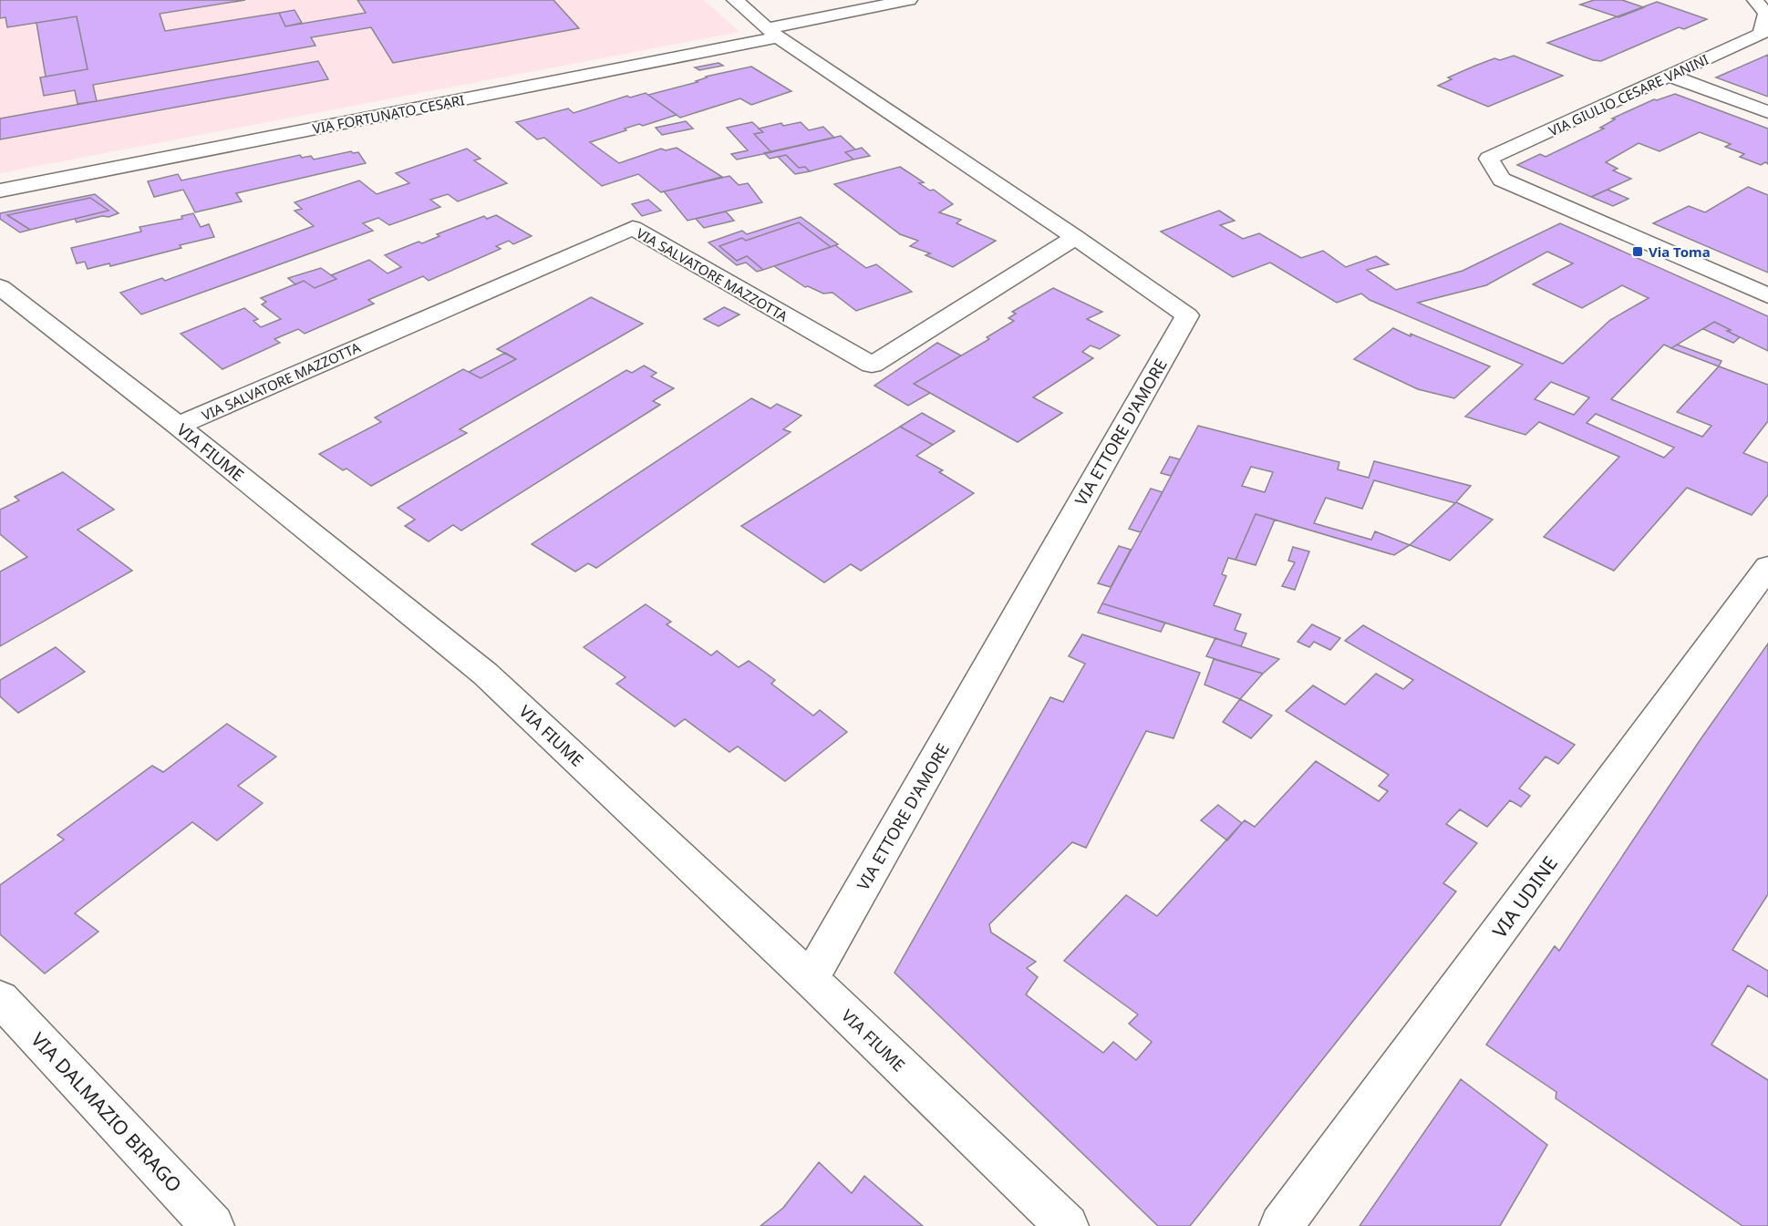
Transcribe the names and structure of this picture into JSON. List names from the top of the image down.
{
  "streets": {
    "street": [
      "VIA GIULIO CESARE VANINI",
      "VIA FORTUNATO CESARI",
      "VIA SALVATORE MAZZOTTA",
      "VIA ETTORE D'AMORE",
      "VIA FIUME",
      "VIA UDINE",
      "VIA DALMAZIO BIRAGO"
    ]
  },
  "crossings": [
    ["VIA FORTUNATO CESARI", "VIA ETTORE D'AMORE"],
    ["VIA SALVATORE MAZZOTTA", "VIA ETTORE D'AMORE"],
    ["VIA SALVATORE MAZZOTTA", "VIA FIUME"],
    ["VIA ETTORE D'AMORE", "VIA FIUME"]
  ],
  "places": {
    "transit": ["Via Toma"]
  }
}
